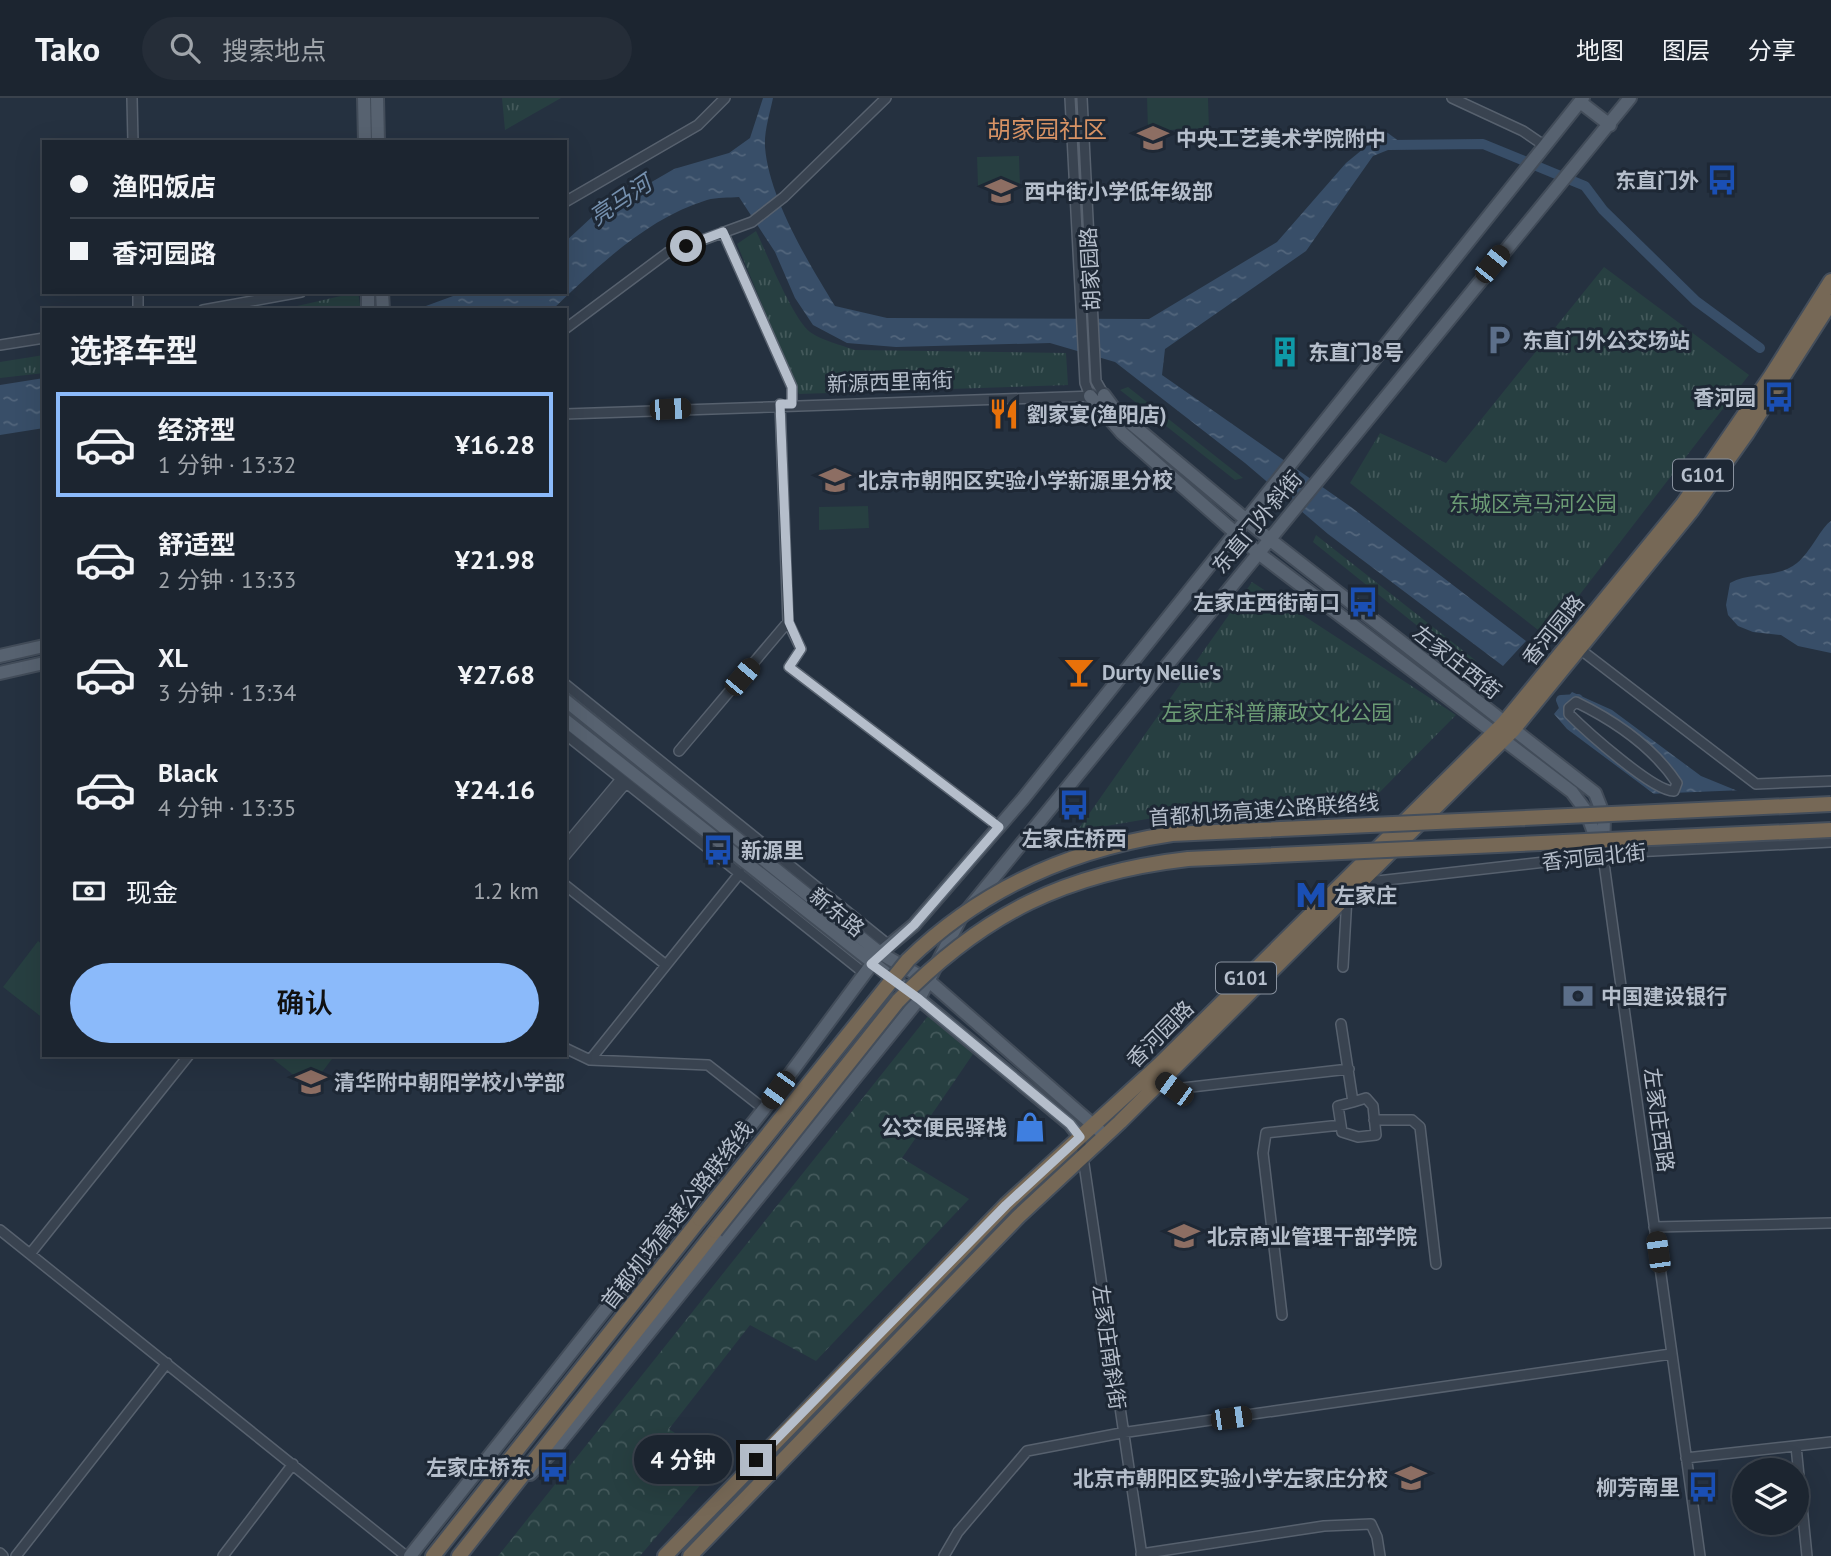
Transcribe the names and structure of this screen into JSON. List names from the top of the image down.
{
  "streets": {
    "highway": ["G101", "香河园路", "首都机场高速公路联络线"],
    "main road": [
      "东直门外斜街",
      "左家庄西街",
      "新东路",
      "左家庄西路"
    ],
    "street": [
      "胡家园路",
      "新源西里南街",
      "香河园北街",
      "左家庄南斜街"
    ]
  },
  "crossings": [
    ["胡家园路", "新源西里南街"],
    ["东直门外斜街", "左家庄西街"],
    ["东直门外斜街", "首都机场高速公路联络线"],
    ["东直门外斜街", "新东路"],
    ["香河园路", "左家庄西街"],
    ["香河园路", "香河园北街"],
    ["香河园路", "新东路"],
    ["香河园路", "左家庄西路"],
    ["香河园路", "左家庄南斜街"],
    ["左家庄西街", "左家庄西路"],
    ["香河园北街", "左家庄西路"],
    ["新东路", "左家庄南斜街"]
  ],
  "districts": ["胡家园社区"],
  "water": ["亮马河"],
  "parks": ["东城区亮马河公园", "左家庄科普廉政文化公园"],
  "places": {
    "school or university": [
      "中央工艺美术学院附中",
      "西中街小学低年级部",
      "北京市朝阳区实验小学新源里分校",
      "清华附中朝阳学校小学部",
      "北京商业管理干部学院",
      "北京市朝阳区实验小学左家庄分校"
    ],
    "bus stop": [
      "东直门外",
      "香河园",
      "左家庄西街南口",
      "左家庄桥西",
      "新源里",
      "左家庄桥东",
      "柳芳南里"
    ],
    "parking": ["东直门外公交场站"],
    "building": ["东直门8号"],
    "restaurant": ["劉家宴(渔阳店)"],
    "bar": ["Durty Nellie's"],
    "metro station": ["左家庄"],
    "bank": ["中国建设银行"],
    "shop": ["公交便民驿栈"]
  },
  "page": {
    "header": "Tako",
    "search": "搜索地点",
    "nav": ["地图", "图层", "分享"],
    "banner": ["渔阳饭店", "香河园路"],
    "heading": "选择车型",
    "list": [
      {
        "name": "经济型",
        "note": "1 分钟 · 13:32",
        "value": "¥16.28"
      },
      {
        "name": "舒适型",
        "note": "2 分钟 · 13:33",
        "value": "¥21.98"
      },
      {
        "name": "XL",
        "note": "3 分钟 · 13:34",
        "value": "¥27.68"
      },
      {
        "name": "Black",
        "note": "4 分钟 · 13:35",
        "value": "¥24.16"
      }
    ],
    "pay": ["现金", "1.2 km"],
    "buttons": "确认",
    "bubble": "4 分钟"
  }
}
